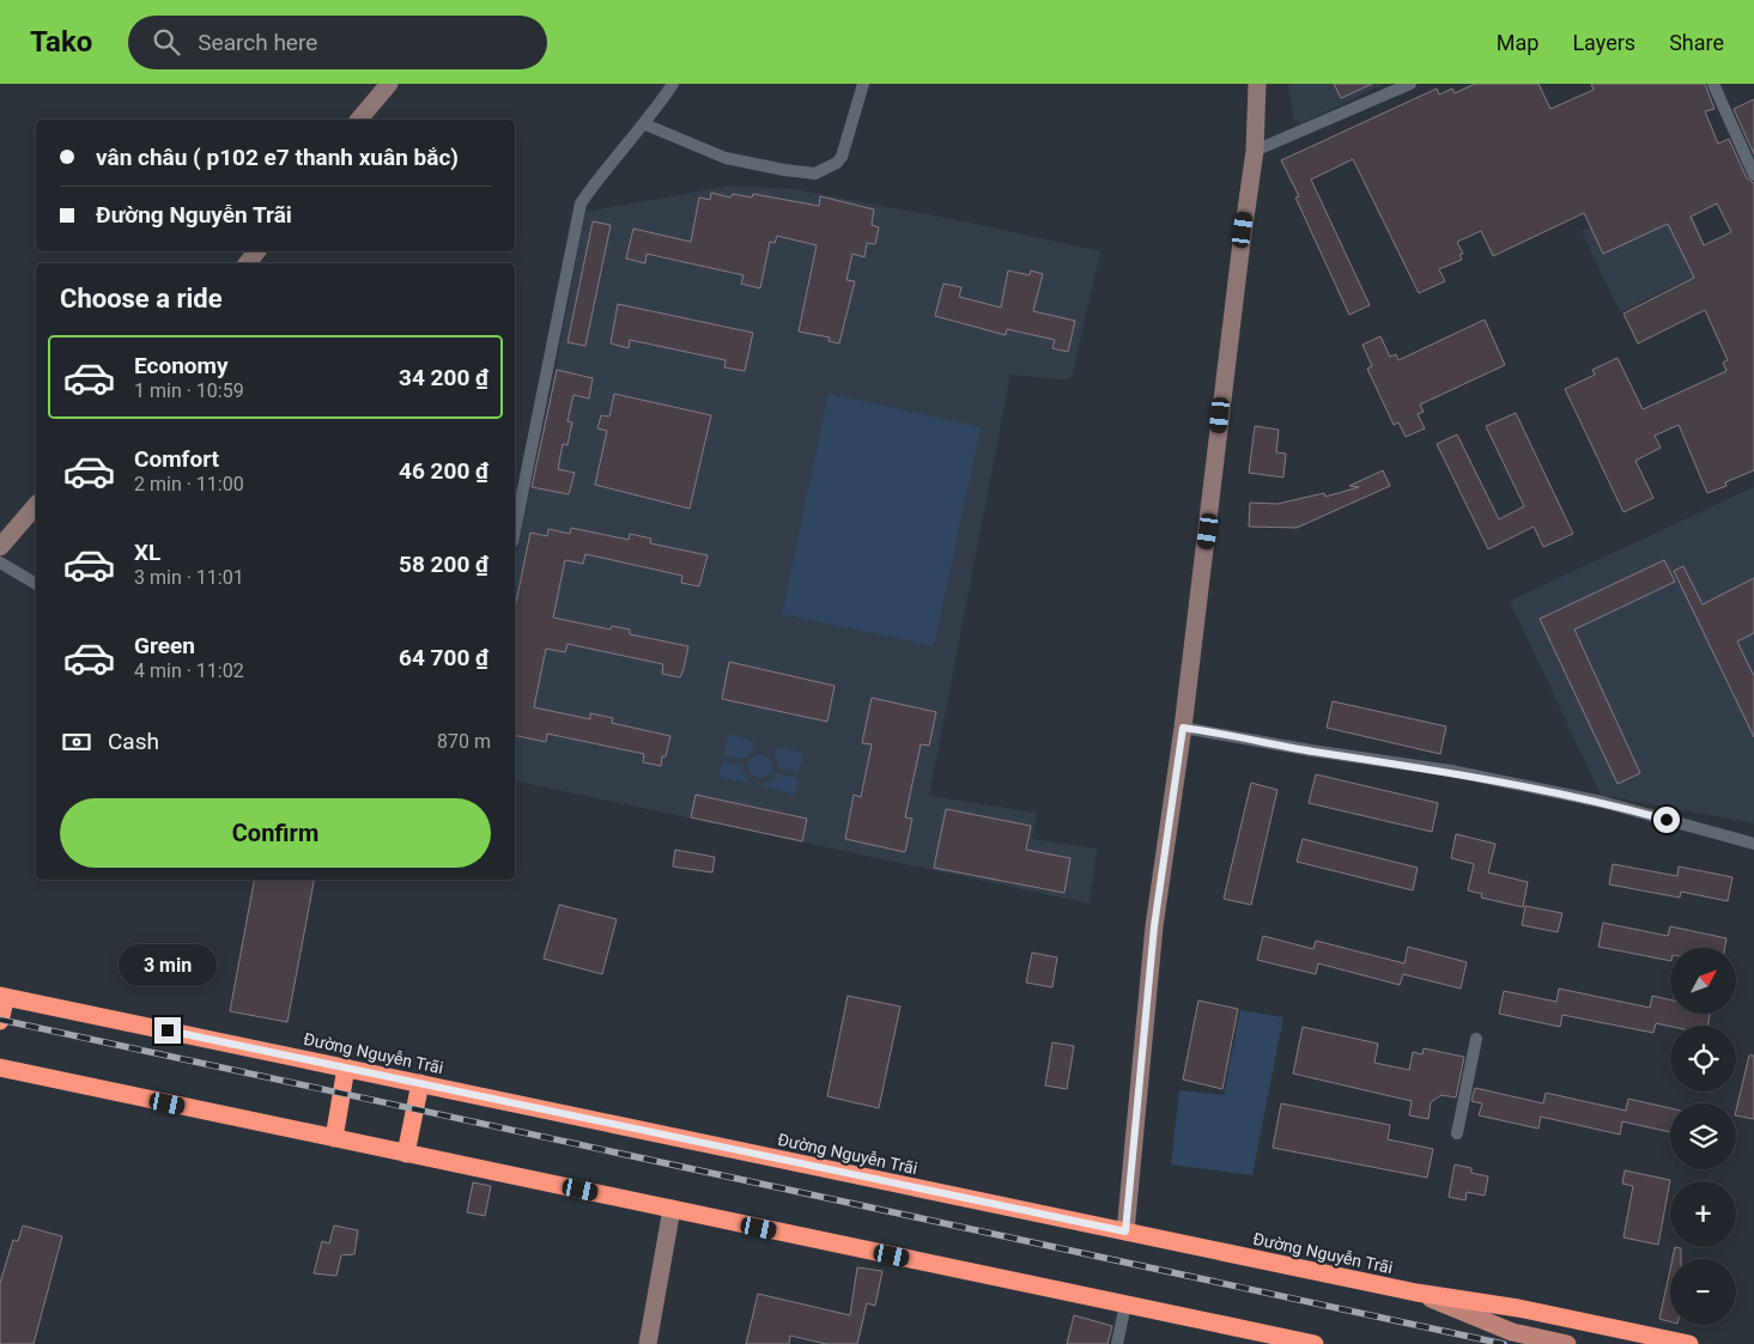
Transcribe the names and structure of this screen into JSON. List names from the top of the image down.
{
  "streets": {
    "highway": ["Đường Nguyễn Trãi"]
  },
  "north": "top right",
  "page": {
    "header": "Tako",
    "search": "Search here",
    "nav": ["Map", "Layers", "Share"],
    "banner": ["vân châu ( p102 e7 thanh xuân bắc)", "Đường Nguyễn Trãi"],
    "heading": "Choose a ride",
    "list": [
      {
        "name": "Economy",
        "note": "1 min · 10:59",
        "value": "34 200 ₫"
      },
      {
        "name": "Comfort",
        "note": "2 min · 11:00",
        "value": "46 200 ₫"
      },
      {
        "name": "XL",
        "note": "3 min · 11:01",
        "value": "58 200 ₫"
      },
      {
        "name": "Green",
        "note": "4 min · 11:02",
        "value": "64 700 ₫"
      }
    ],
    "pay": ["Cash", "870 m"],
    "buttons": "Confirm",
    "bubble": "3 min",
    "map_buttons": ["+", "−"]
  }
}
